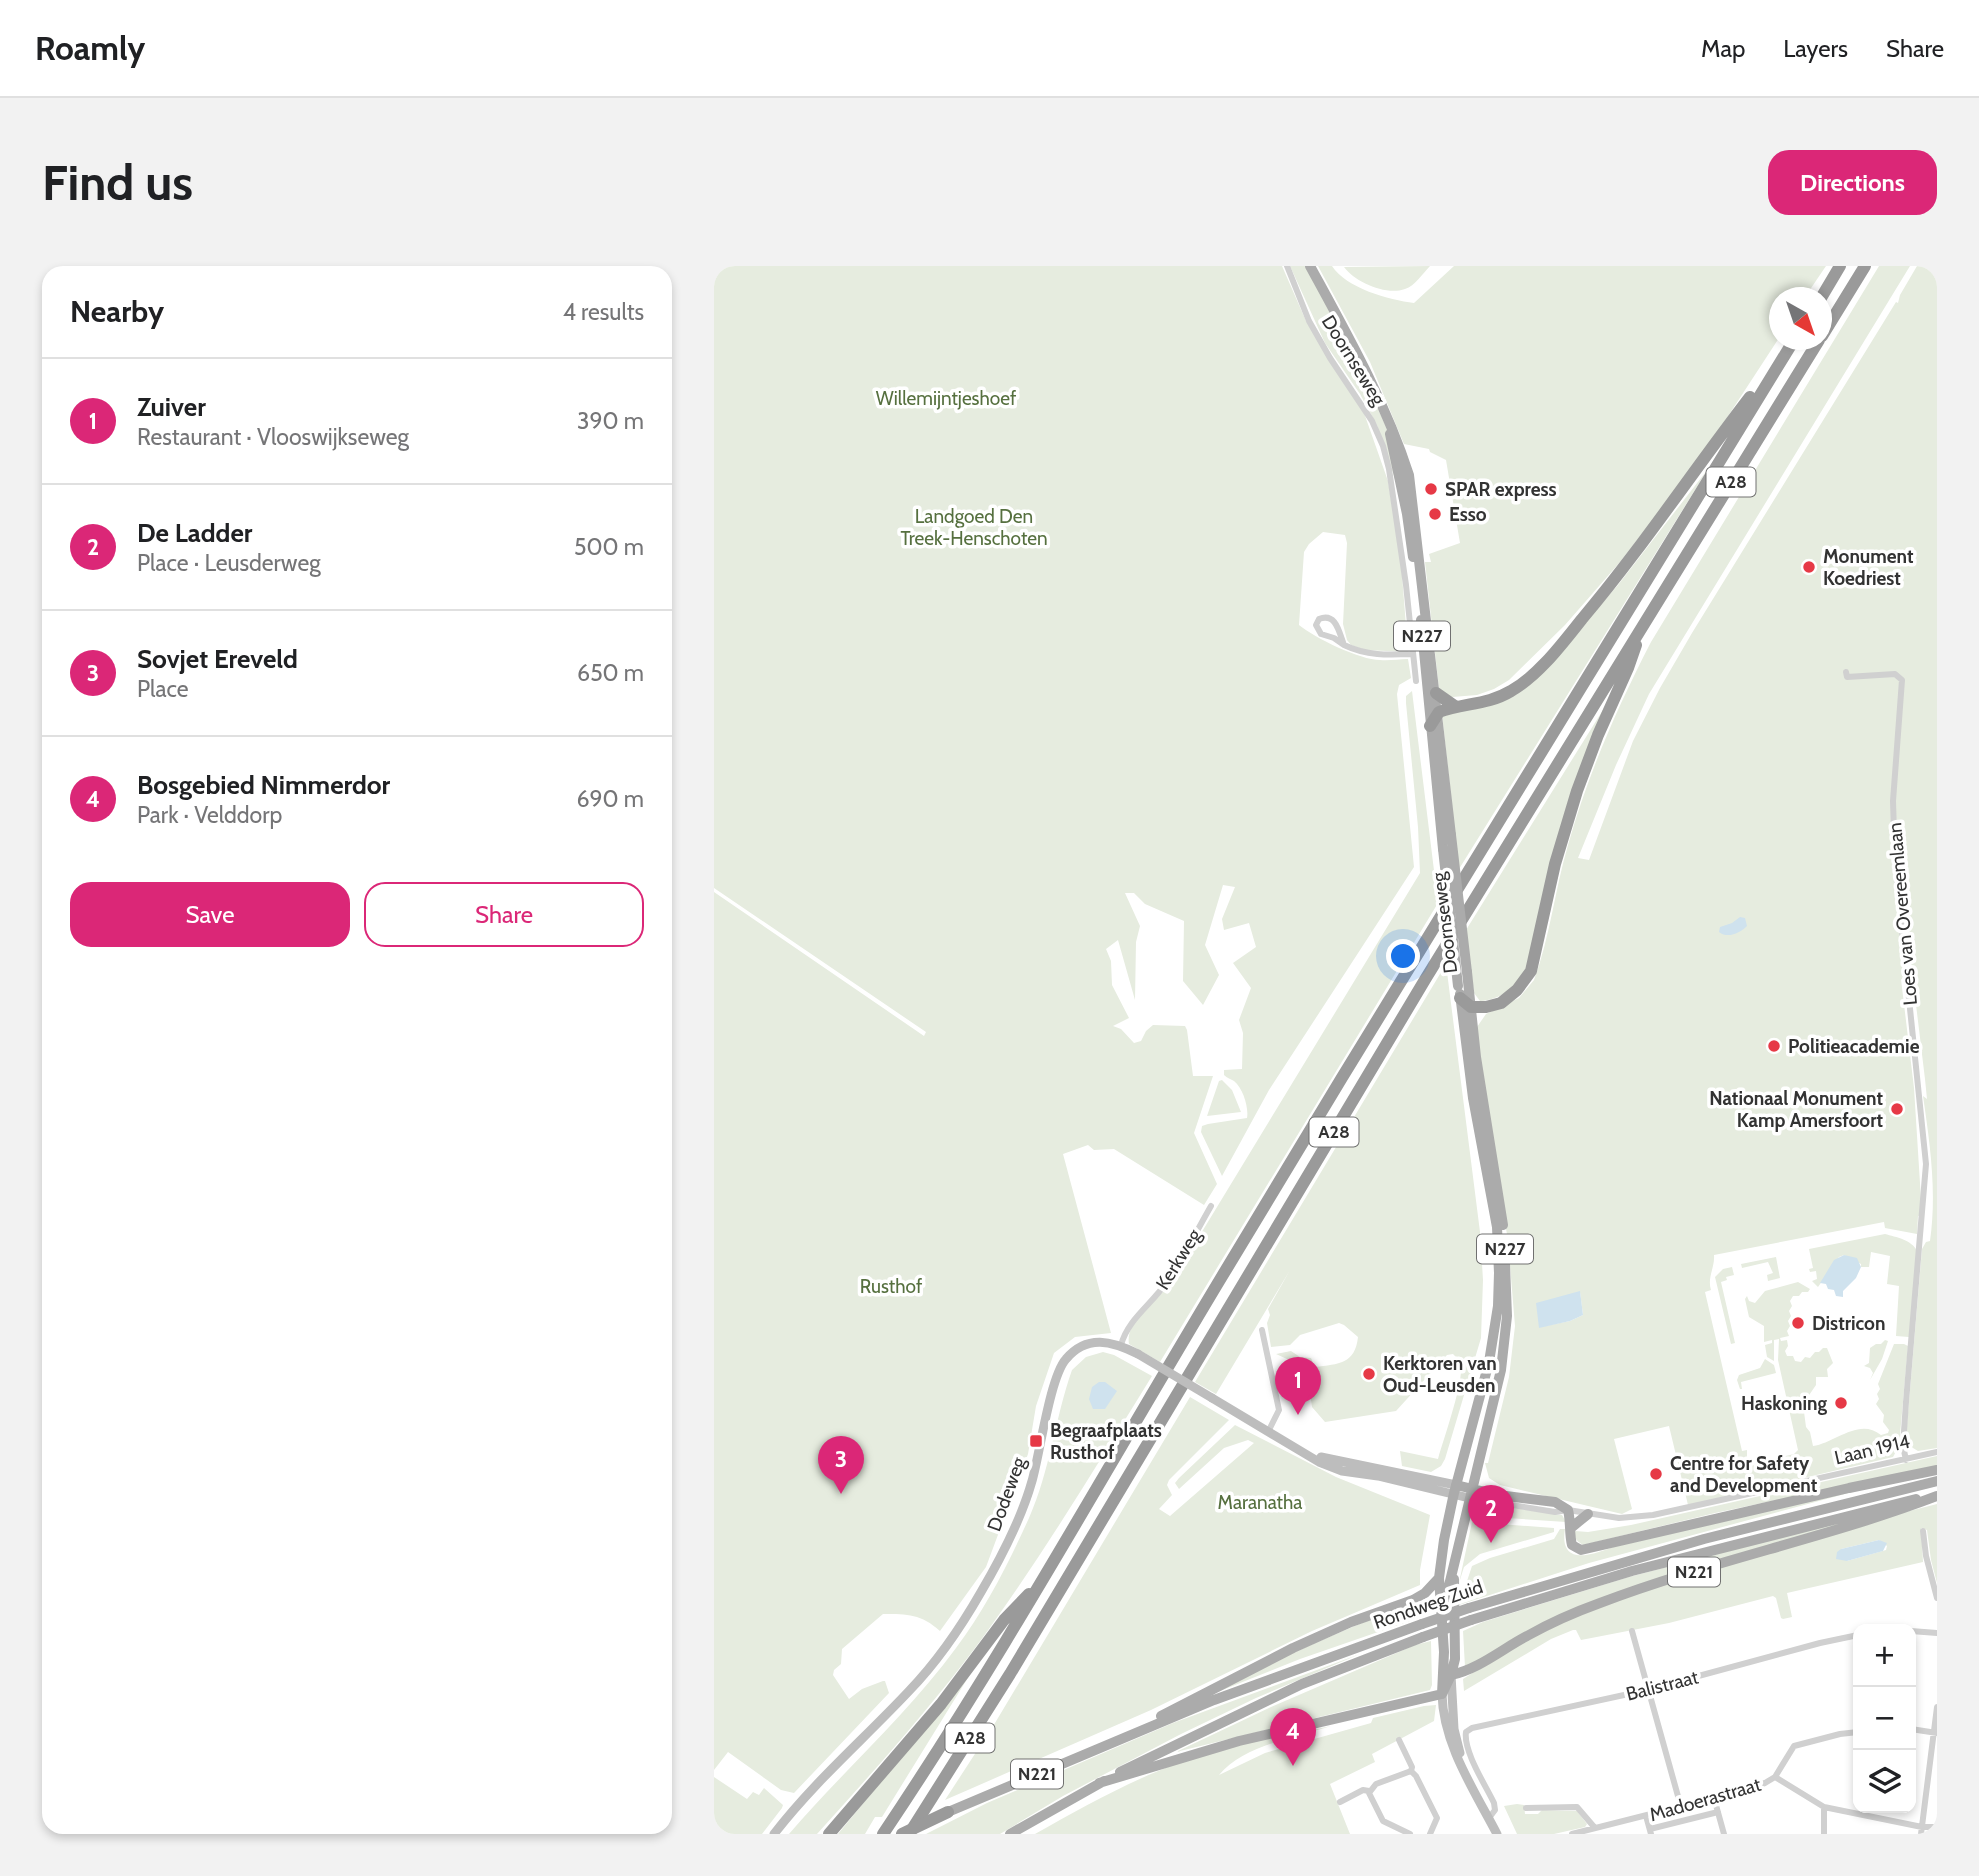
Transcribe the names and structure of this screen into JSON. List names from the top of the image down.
{
  "streets": {
    "highway": ["A28"],
    "main road": [
      "Doornseweg",
      "N227",
      "Laan 1914",
      "Dodeweg",
      "N221",
      "Rondweg Zuid"
    ],
    "street": [
      "Loes van Overeemlaan",
      "Kerkweg",
      "Balistraat",
      "Madoerastraat"
    ]
  },
  "crossings": [
    ["Doornseweg", "A28"],
    ["Doornseweg", "N227"],
    ["Doornseweg", "Laan 1914"],
    ["Doornseweg", "Dodeweg"],
    ["N227", "Laan 1914"],
    ["N227", "Dodeweg"],
    ["N227", "N221"],
    ["Loes van Overeemlaan", "Laan 1914"],
    ["Kerkweg", "Dodeweg"],
    ["Laan 1914", "Dodeweg"],
    ["Laan 1914", "N221"],
    ["N221", "Rondweg Zuid"]
  ],
  "parks": [
    "Willemijntjeshoef",
    "Landgoed Den Treek-Henschoten",
    "Rusthof",
    "Maranatha"
  ],
  "places": {
    "other": [
      "SPAR express",
      "Esso",
      "Monument Koedriest",
      "Politieacademie",
      "Nationaal Monument Kamp Amersfoort",
      "Districon",
      "Kerktoren van Oud-Leusden",
      "Haskoning",
      "Centre for Safety and Development"
    ],
    "transit": ["Begraafplaats Rusthof"]
  },
  "north": "bottom right",
  "page": {
    "header": "Roamly",
    "nav": ["Map", "Layers", "Share"],
    "buttons": [
      "Directions",
      ["Save", "Share"]
    ],
    "title": "Find us",
    "heading": ["Nearby", "4 results"],
    "list": [
      {
        "mark": "1",
        "name": "Zuiver",
        "note": "Restaurant · Vlooswijkseweg",
        "value": "390 m"
      },
      {
        "mark": "2",
        "name": "De Ladder",
        "note": "Place · Leusderweg",
        "value": "500 m"
      },
      {
        "mark": "3",
        "name": "Sovjet Ereveld",
        "note": "Place",
        "value": "650 m"
      },
      {
        "mark": "4",
        "name": "Bosgebied Nimmerdor",
        "note": "Park · Velddorp",
        "value": "690 m"
      }
    ],
    "pins": [
      "1",
      "3",
      "2",
      "4"
    ],
    "map_buttons": ["+", "−"]
  }
}
